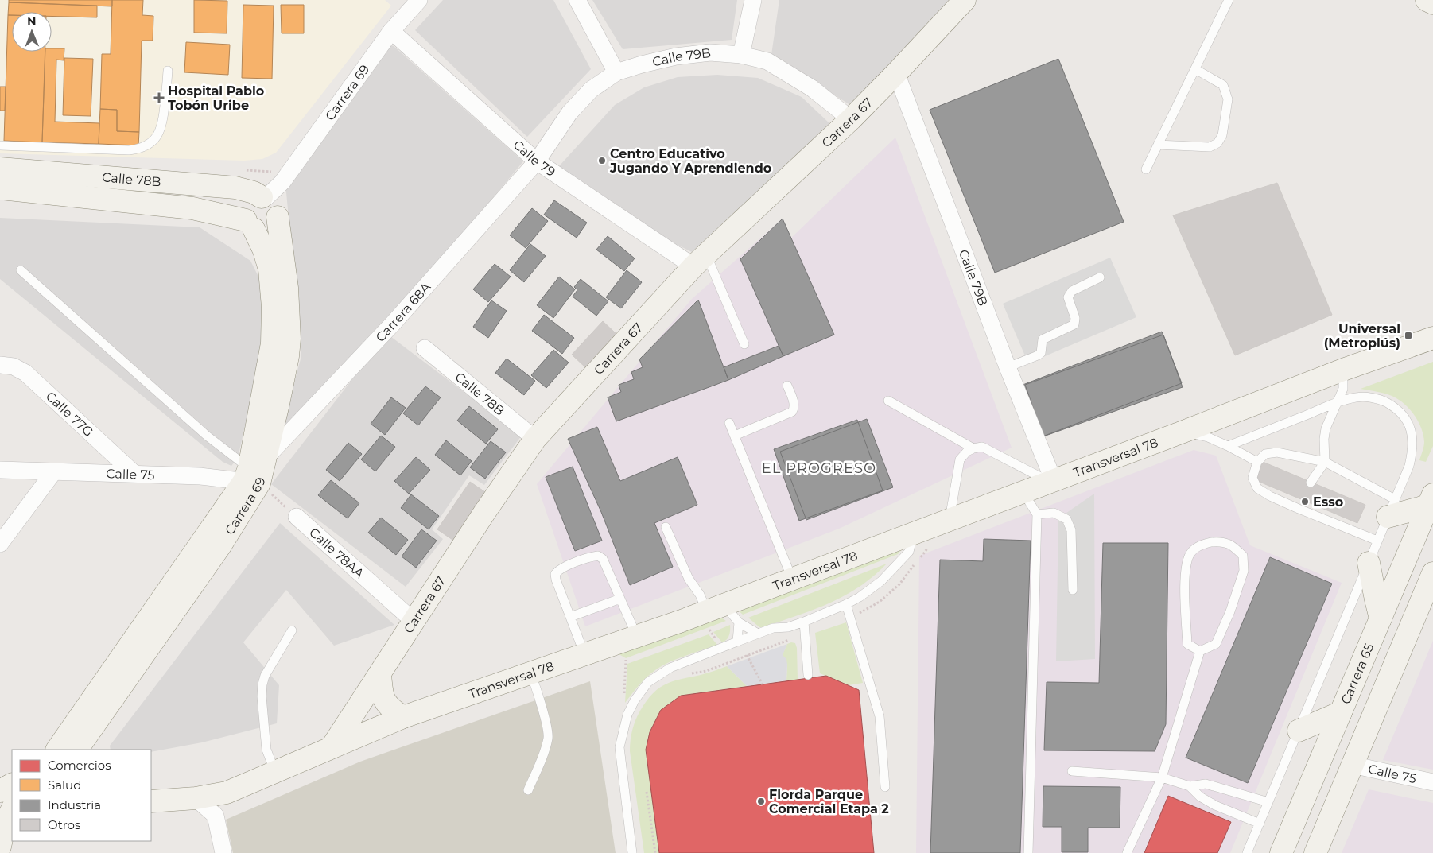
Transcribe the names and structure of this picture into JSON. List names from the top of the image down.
{
  "streets": {
    "main road": [
      "Carrera 69",
      "Carrera 67",
      "Calle 78B",
      "Transversal 78",
      "Carrera 65"
    ],
    "street": [
      "Calle 79B",
      "Calle 79",
      "Carrera 68A",
      "Calle 77G",
      "Calle 75",
      "Calle 78AA"
    ]
  },
  "crossings": [
    ["Calle 79B", "Carrera 67"],
    ["Calle 79B", "Calle 79"],
    ["Calle 79B", "Carrera 68A"],
    ["Calle 79B", "Transversal 78"],
    ["Carrera 69", "Calle 79"],
    ["Carrera 69", "Calle 78B"],
    ["Carrera 69", "Carrera 68A"],
    ["Carrera 69", "Calle 75"],
    ["Carrera 67", "Calle 79"],
    ["Carrera 67", "Calle 78B"],
    ["Carrera 67", "Transversal 78"],
    ["Carrera 67", "Calle 78AA"],
    ["Calle 79", "Carrera 68A"],
    ["Carrera 68A", "Calle 75"],
    ["Calle 77G", "Calle 75"]
  ],
  "districts": ["EL PROGRESO"],
  "places": {
    "health": ["Hospital Pablo Tobón Uribe"],
    "other": ["Centro Educativo Jugando Y Aprendiendo", "Esso", "Florda Parque Comercial Etapa 2"],
    "transit": ["Universal (Metroplús)"]
  },
  "legend": [
    "Comercios",
    "Salud",
    "Industria",
    "Otros"
  ],
  "north": "top"
}
